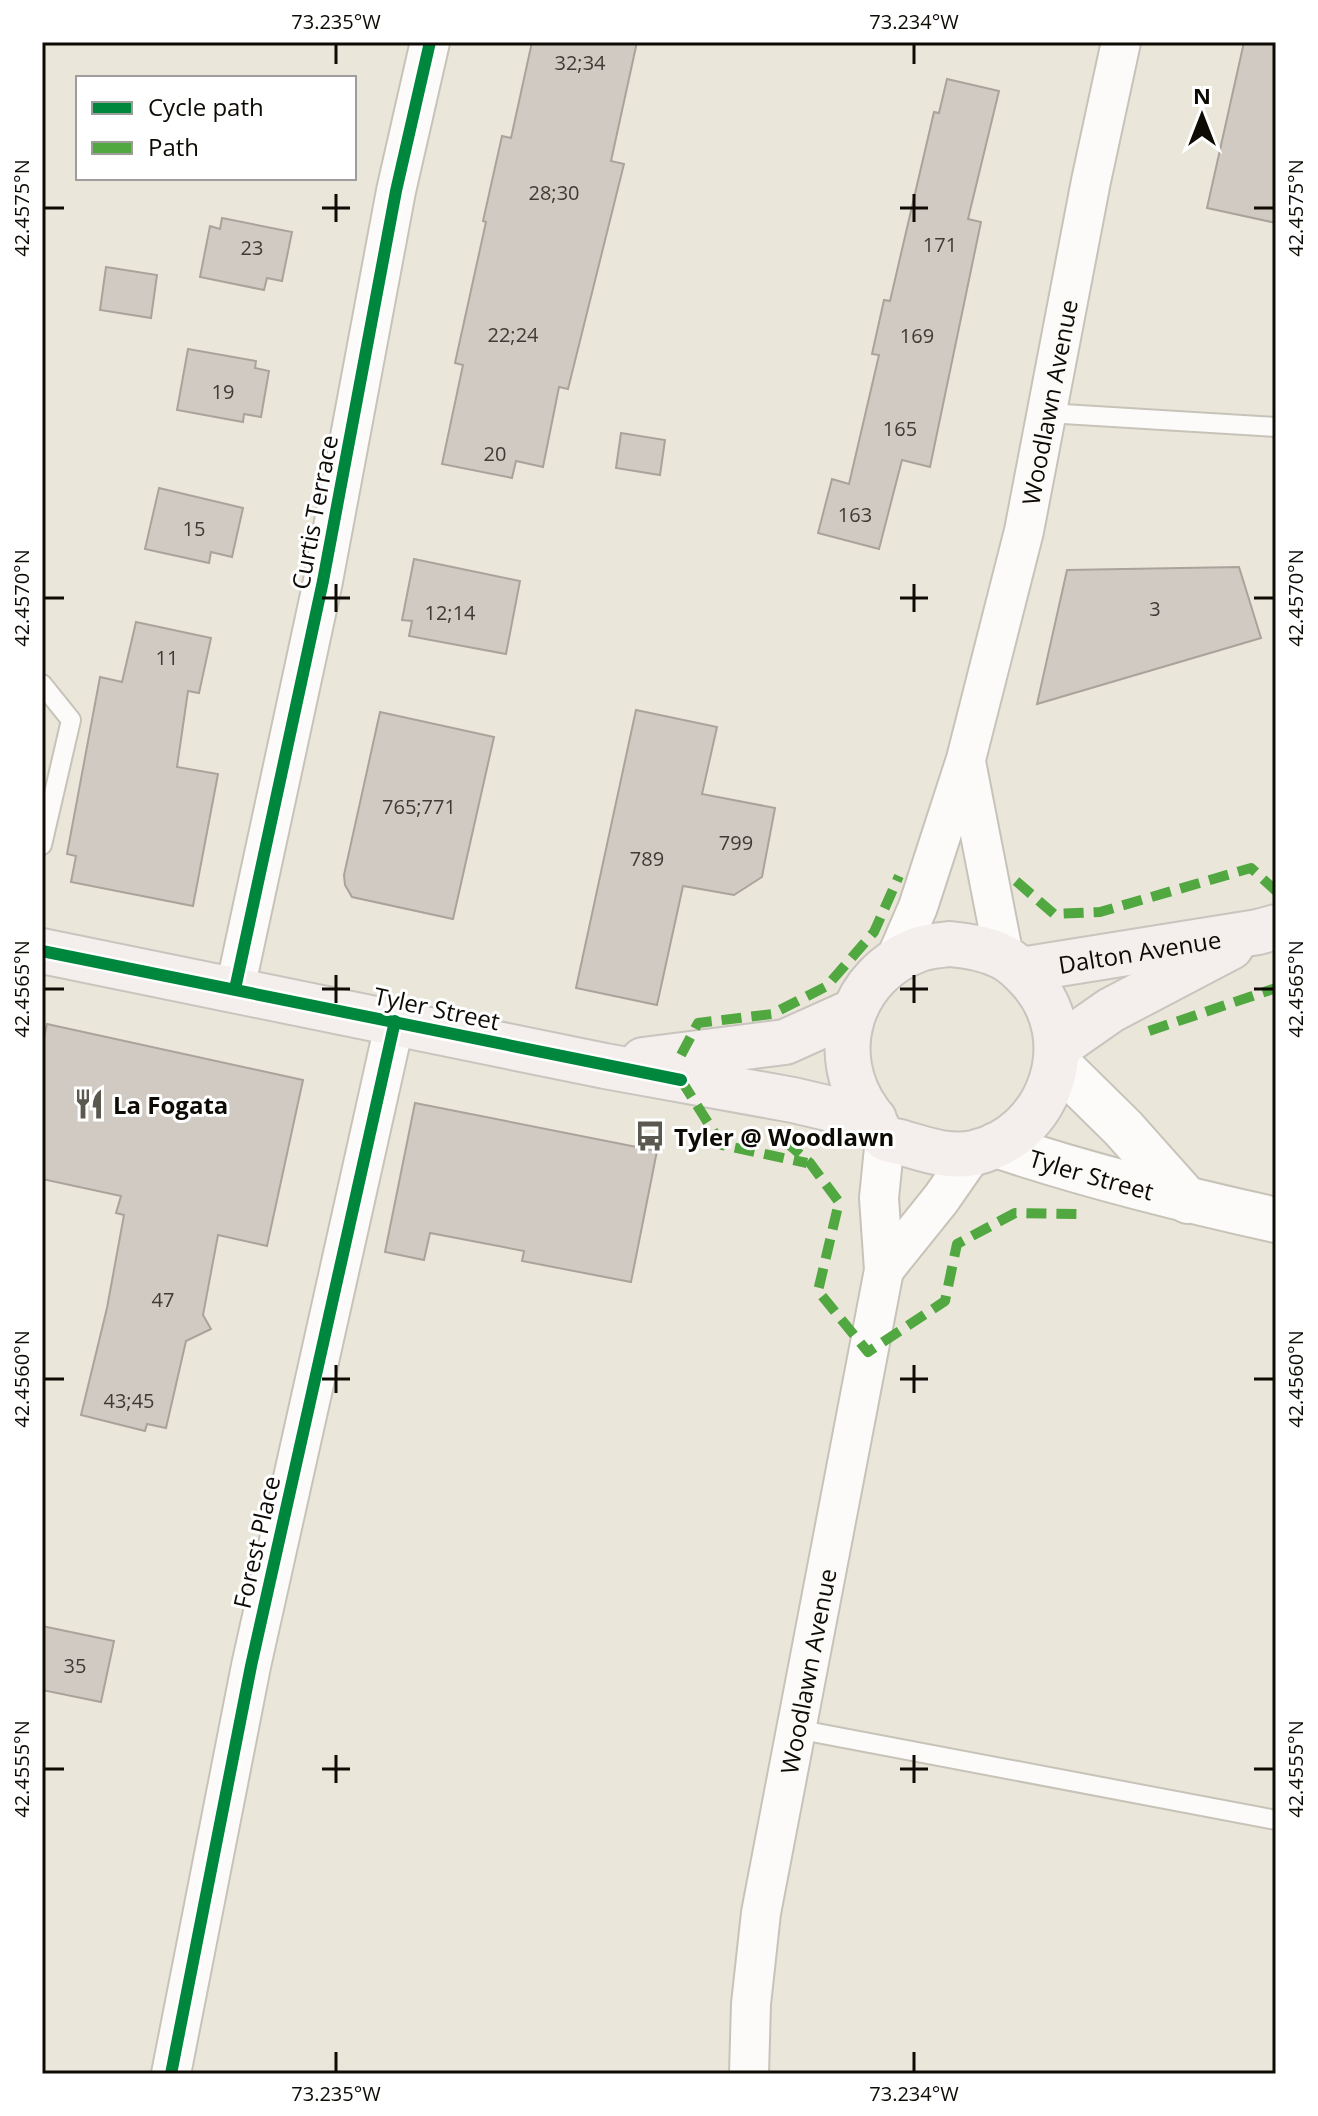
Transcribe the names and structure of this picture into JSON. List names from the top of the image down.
{
  "streets": {
    "main road": ["Dalton Avenue", "Tyler Street"],
    "street": ["Woodlawn Avenue", "Curtis Terrace", "Forest Place"]
  },
  "crossings": [
    ["Woodlawn Avenue", "Dalton Avenue"],
    ["Woodlawn Avenue", "Tyler Street"],
    ["Curtis Terrace", "Tyler Street"],
    ["Dalton Avenue", "Tyler Street"],
    ["Tyler Street", "Forest Place"]
  ],
  "places": {
    "restaurant": ["La Fogata"],
    "bus stop": ["Tyler @ Woodlawn"]
  },
  "house_numbers": [
    "32;34",
    "28;30",
    "171",
    "23",
    "22;24",
    "169",
    "19",
    "165",
    "20",
    "163",
    "15",
    "3",
    "12;14",
    "11",
    "765;771",
    "799",
    "789",
    "47",
    "43;45",
    "35"
  ],
  "legend": ["Cycle path", "Path"],
  "north": "top",
  "coordinates": [
    "73.235°W",
    "73.234°W",
    "42.4575°N",
    "42.4570°N",
    "42.4565°N",
    "42.4560°N",
    "42.4555°N"
  ]
}
